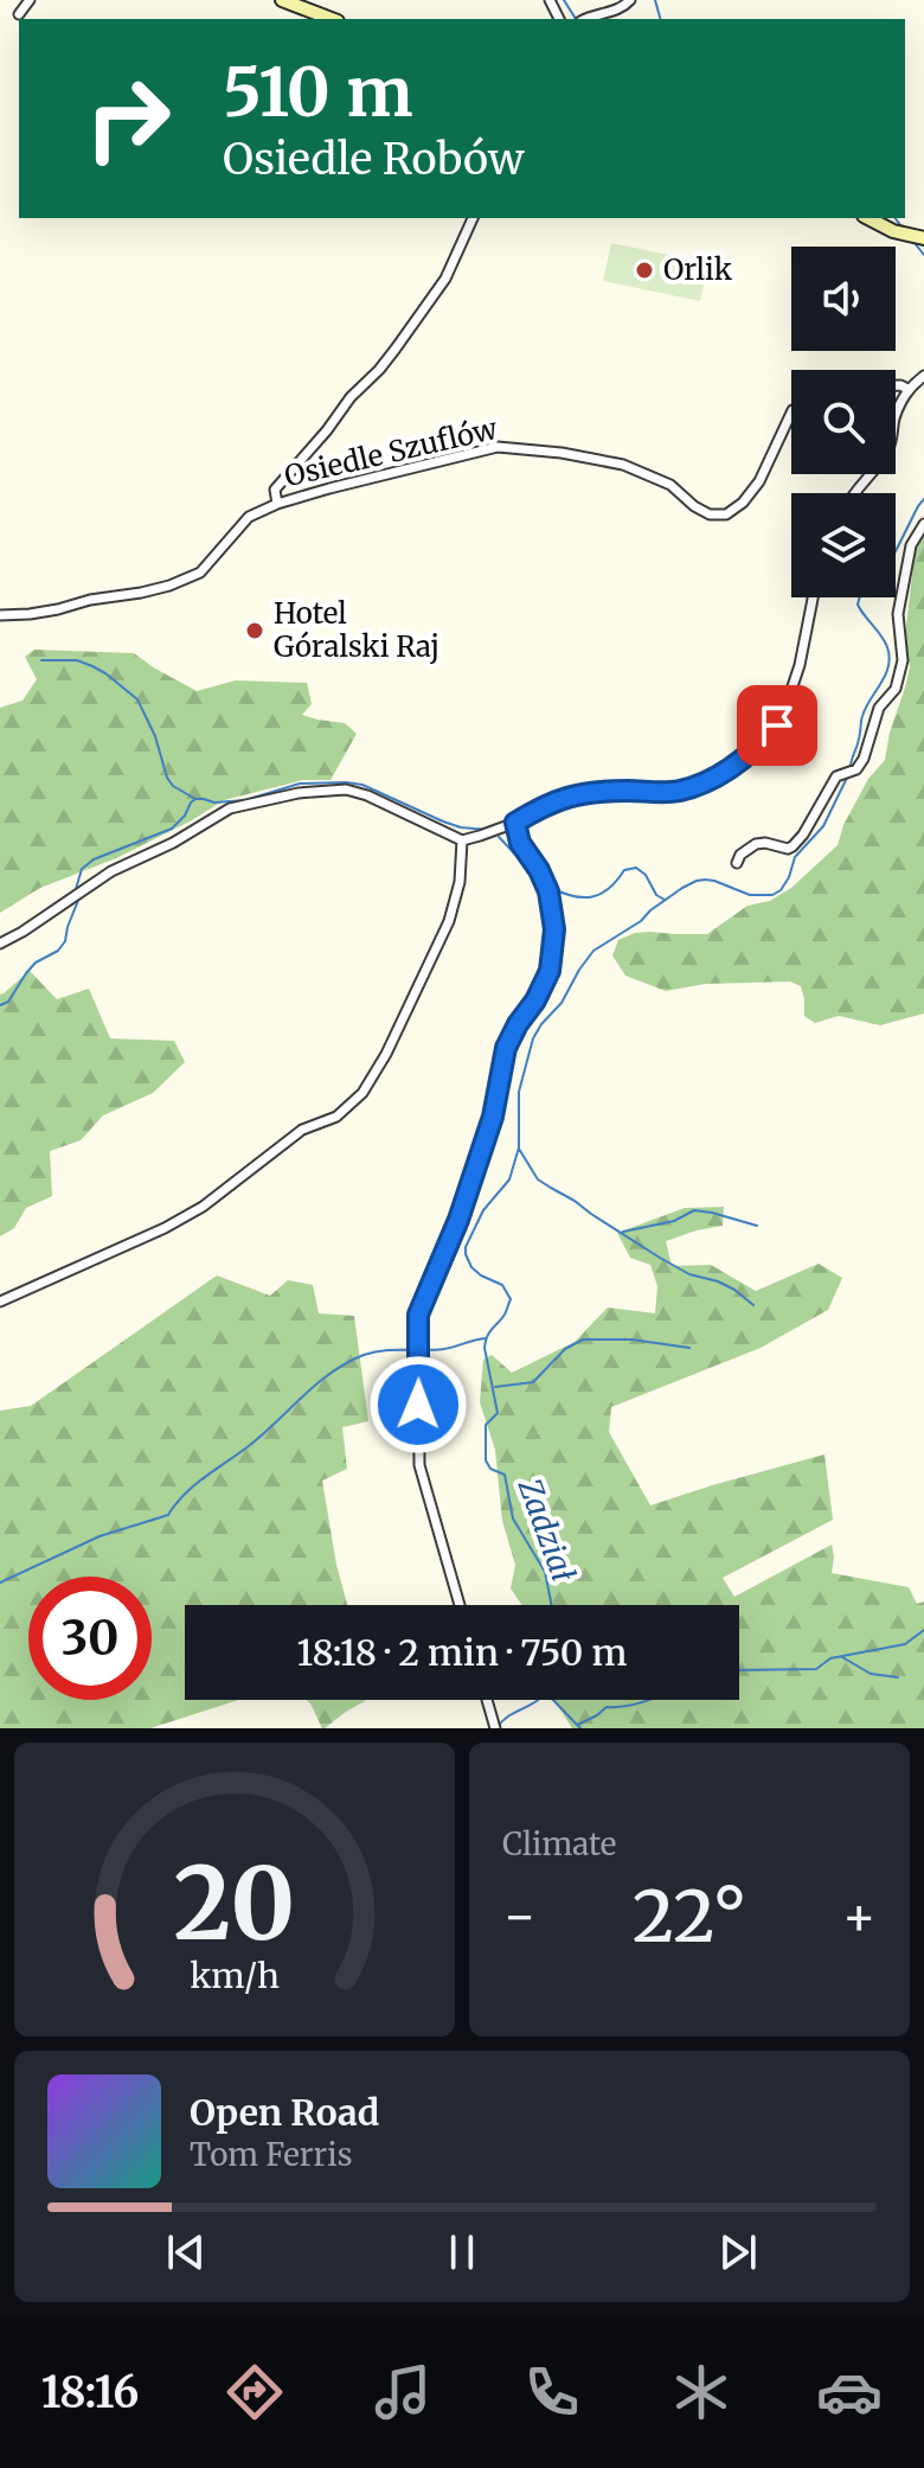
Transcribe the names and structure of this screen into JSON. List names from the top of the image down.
{
  "streets": {
    "street": ["Osiedle Szuflów"]
  },
  "water": ["Zadział"],
  "places": ["Orlik", "Hotel Góralski Raj"],
  "page": {
    "turn": ["510 m", "Osiedle Robów"],
    "limit": "30",
    "trip": "18:18 · 2 min · 750 m",
    "tile": "Climate",
    "heat": ["−", "22°", "+"],
    "song": ["Open Road", "Tom Ferris"],
    "tabs": "18:16",
    "gauge": ["20", "km/h"]
  }
}
